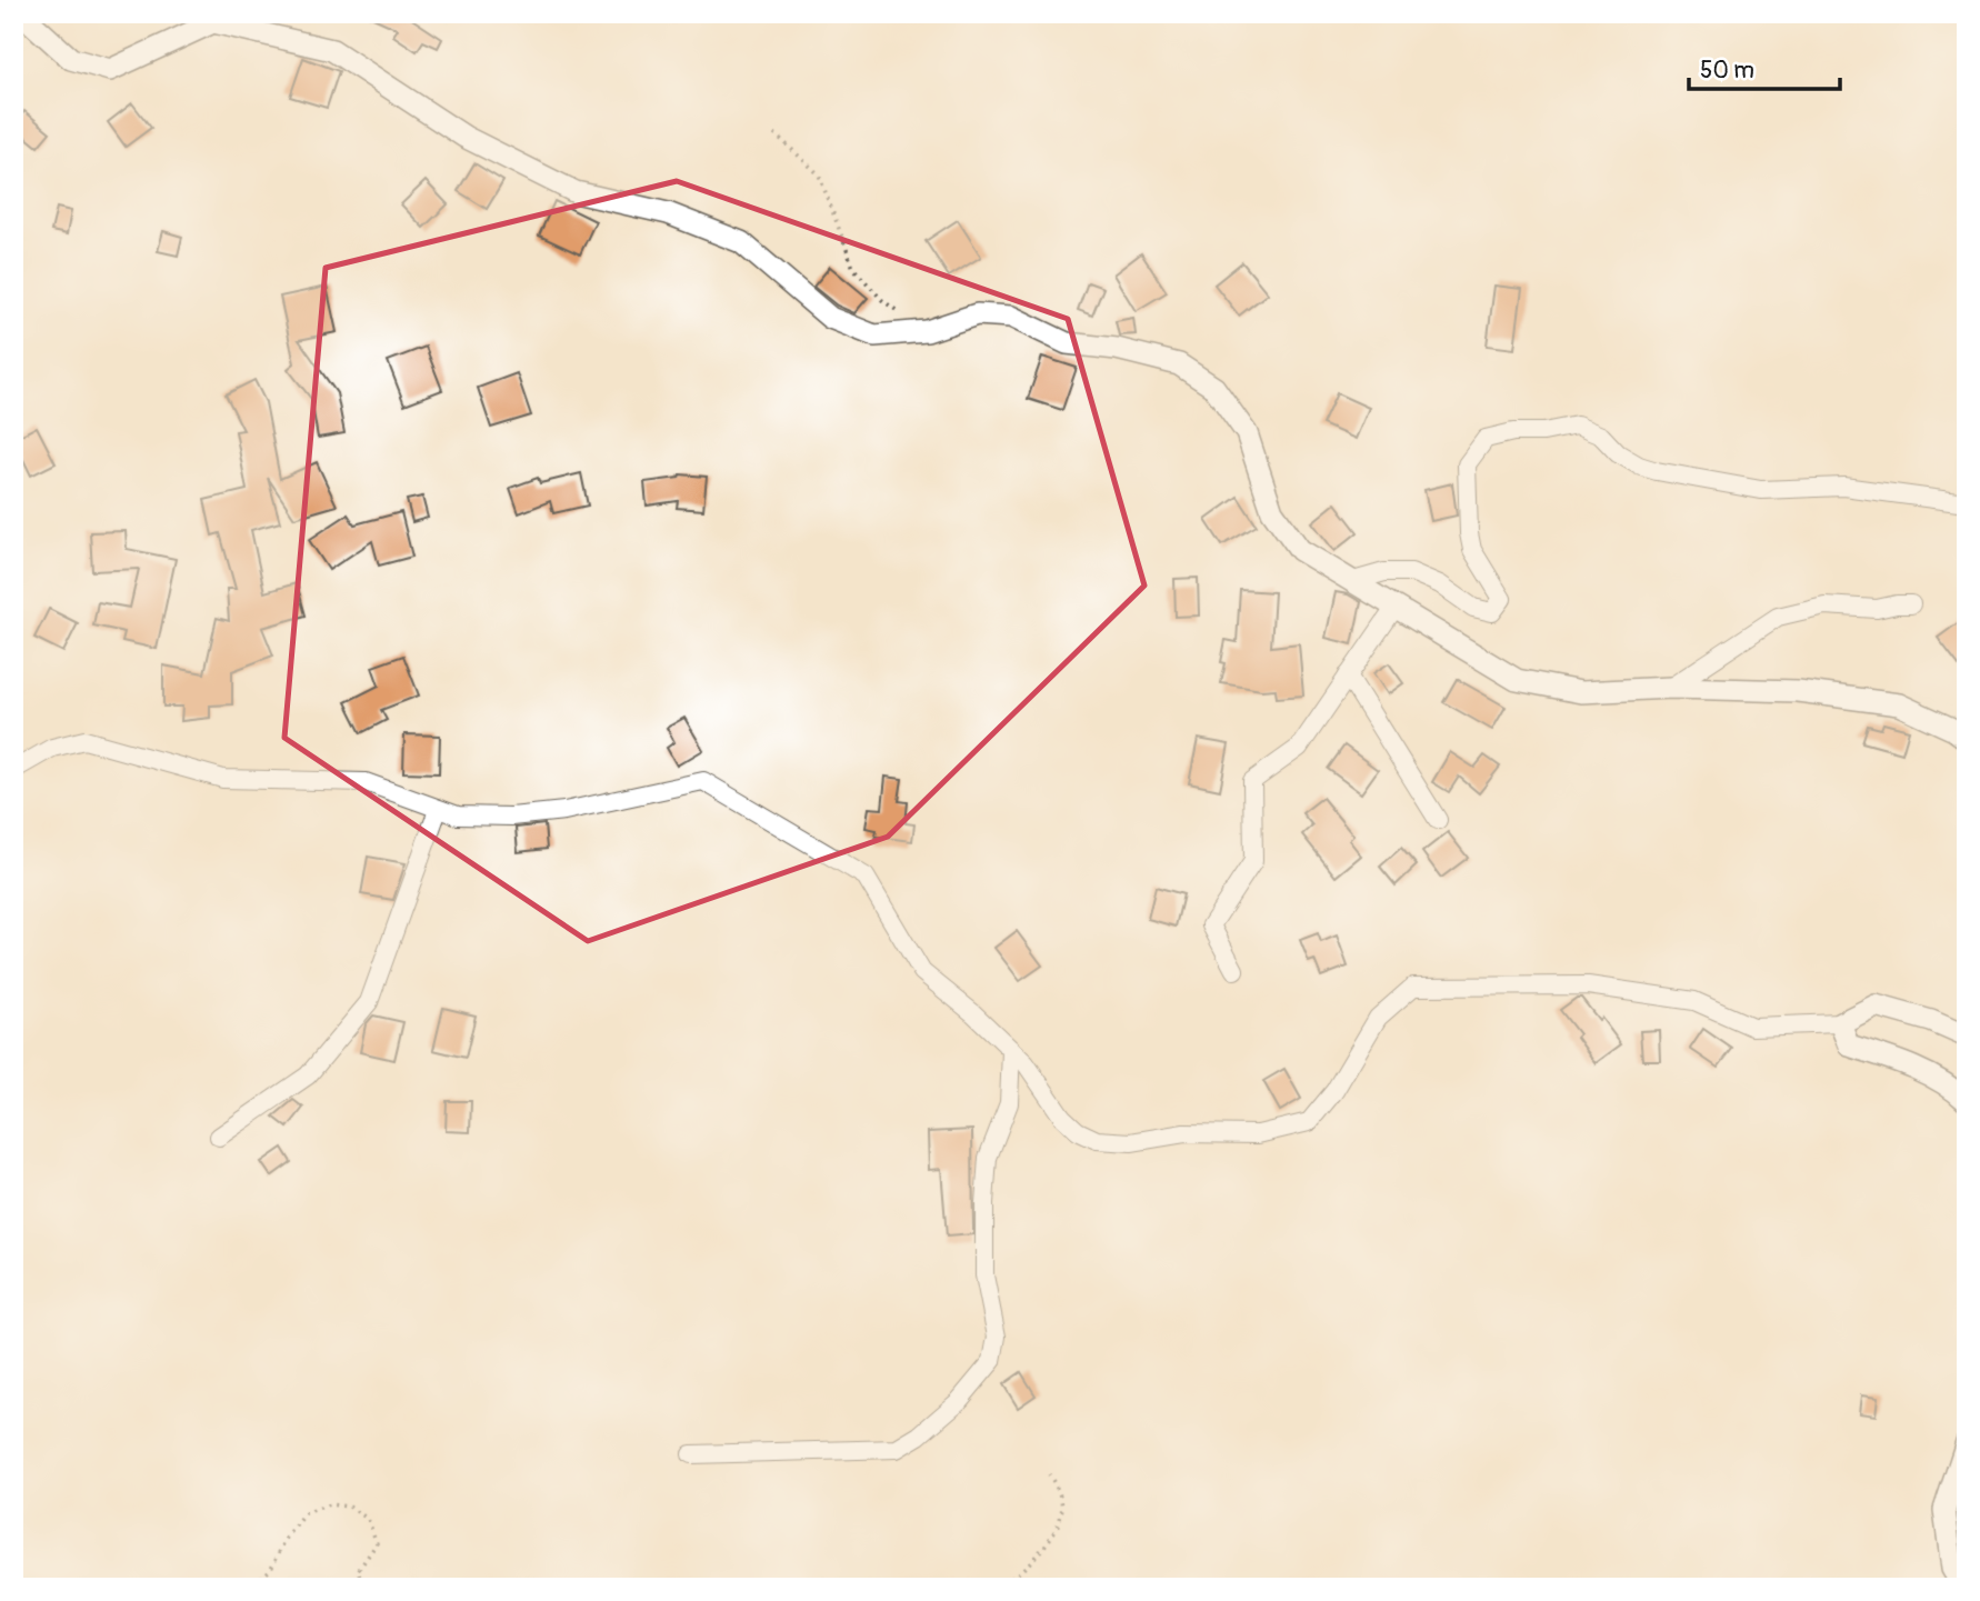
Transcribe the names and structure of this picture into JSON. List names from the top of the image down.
{
  "scale_bar": "50 m"
}
